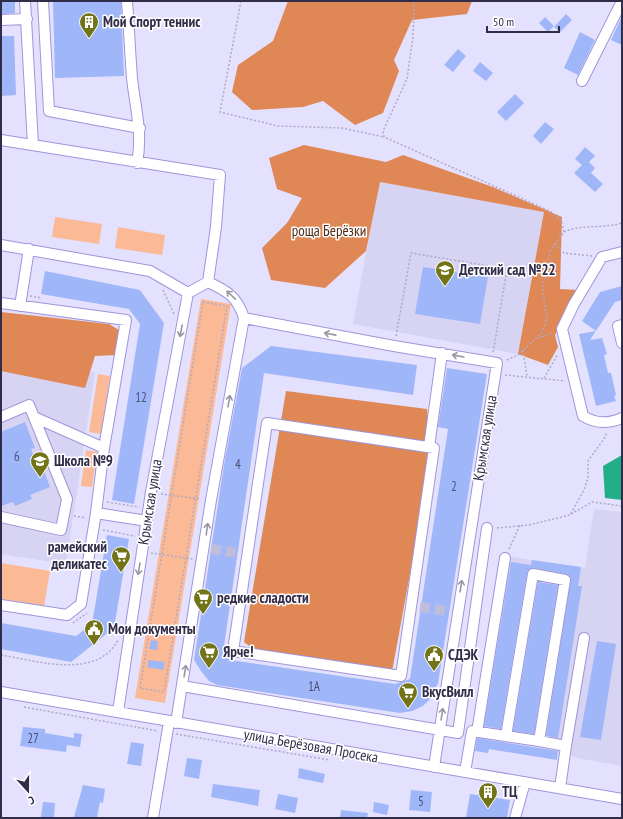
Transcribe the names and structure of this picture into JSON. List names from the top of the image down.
{
  "streets": {
    "street": ["Крымская улица", "улица Берёзовая Просека"]
  },
  "crossings": [
    ["Крымская улица", "улица Берёзовая Просека"]
  ],
  "parks": ["роща Берёзки"],
  "places": {
    "building": ["Мой Спорт теннис", "ТЦ"],
    "school or university": ["Детский сад №22", "Школа №9"],
    "supermarket": [
      "рамейский деликатес",
      "редкие сладости",
      "Ярче!",
      "ВкусВилл"
    ],
    "public building": ["Мои документы", "СДЭК"]
  },
  "house_numbers": [
    "12",
    "6",
    "4",
    "2",
    "1А",
    "27",
    "5"
  ],
  "scale_bar": "50 m",
  "north": "bottom"
}
